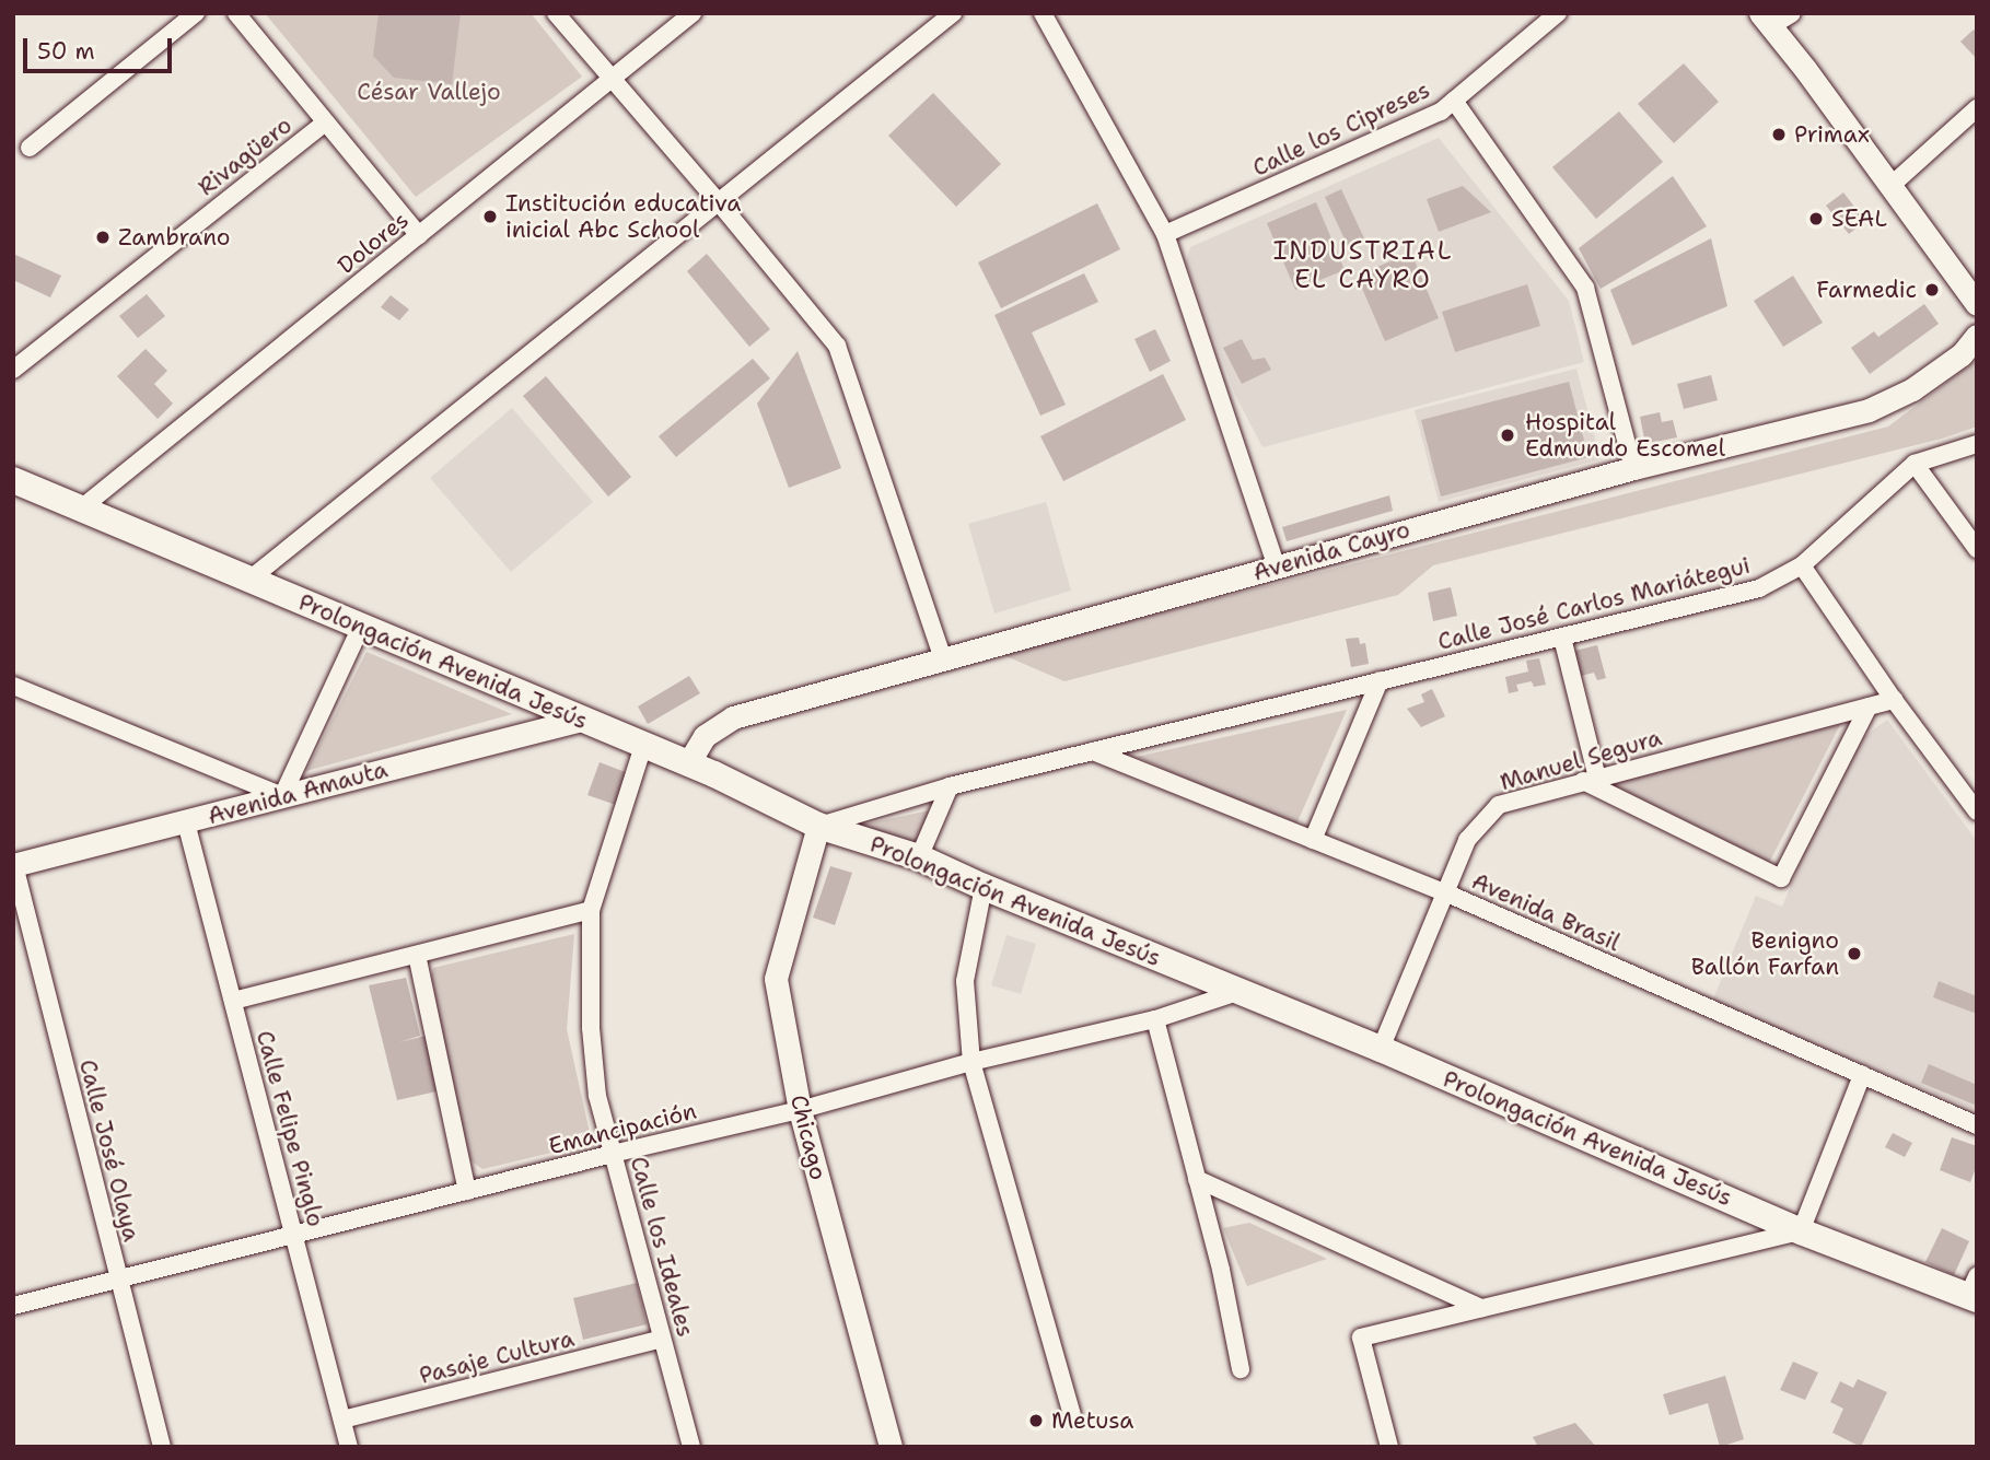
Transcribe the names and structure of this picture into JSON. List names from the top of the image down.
{
  "streets": {
    "main road": [
      "Avenida Cayro",
      "Prolongación Avenida Jesús",
      "Avenida Amauta",
      "Chicago"
    ],
    "street": [
      "Calle los Cipreses",
      "Rivagüero",
      "Dolores",
      "Calle José Carlos Mariátegui",
      "Manuel Segura",
      "Avenida Brasil",
      "Calle Felipe Pinglo",
      "Emancipación",
      "Calle José Olaya",
      "Calle los Ideales",
      "Pasaje Cultura"
    ]
  },
  "crossings": [
    ["Dolores", "Prolongación Avenida Jesús"],
    ["Avenida Cayro", "Prolongación Avenida Jesús"],
    ["Calle José Carlos Mariátegui", "Prolongación Avenida Jesús"],
    ["Calle José Carlos Mariátegui", "Avenida Brasil"],
    ["Calle José Carlos Mariátegui", "Chicago"],
    ["Prolongación Avenida Jesús", "Manuel Segura"],
    ["Prolongación Avenida Jesús", "Avenida Amauta"],
    ["Prolongación Avenida Jesús", "Emancipación"],
    ["Prolongación Avenida Jesús", "Chicago"],
    ["Prolongación Avenida Jesús", "Calle los Ideales"],
    ["Manuel Segura", "Avenida Brasil"],
    ["Avenida Amauta", "Calle Felipe Pinglo"],
    ["Avenida Amauta", "Calle José Olaya"],
    ["Calle Felipe Pinglo", "Emancipación"],
    ["Calle Felipe Pinglo", "Pasaje Cultura"],
    ["Emancipación", "Chicago"],
    ["Emancipación", "Calle José Olaya"],
    ["Emancipación", "Calle los Ideales"],
    ["Calle los Ideales", "Pasaje Cultura"]
  ],
  "districts": ["INDUSTRIAL EL CAYRO"],
  "parks": ["César Vallejo"],
  "places": [
    "Primax",
    "Institución educativa inicial Abc School",
    "SEAL",
    "Zambrano",
    "Farmedic",
    "Hospital Edmundo Escomel",
    "Benigno Ballón Farfan",
    "Metusa"
  ],
  "scale_bar": "50 m"
}
